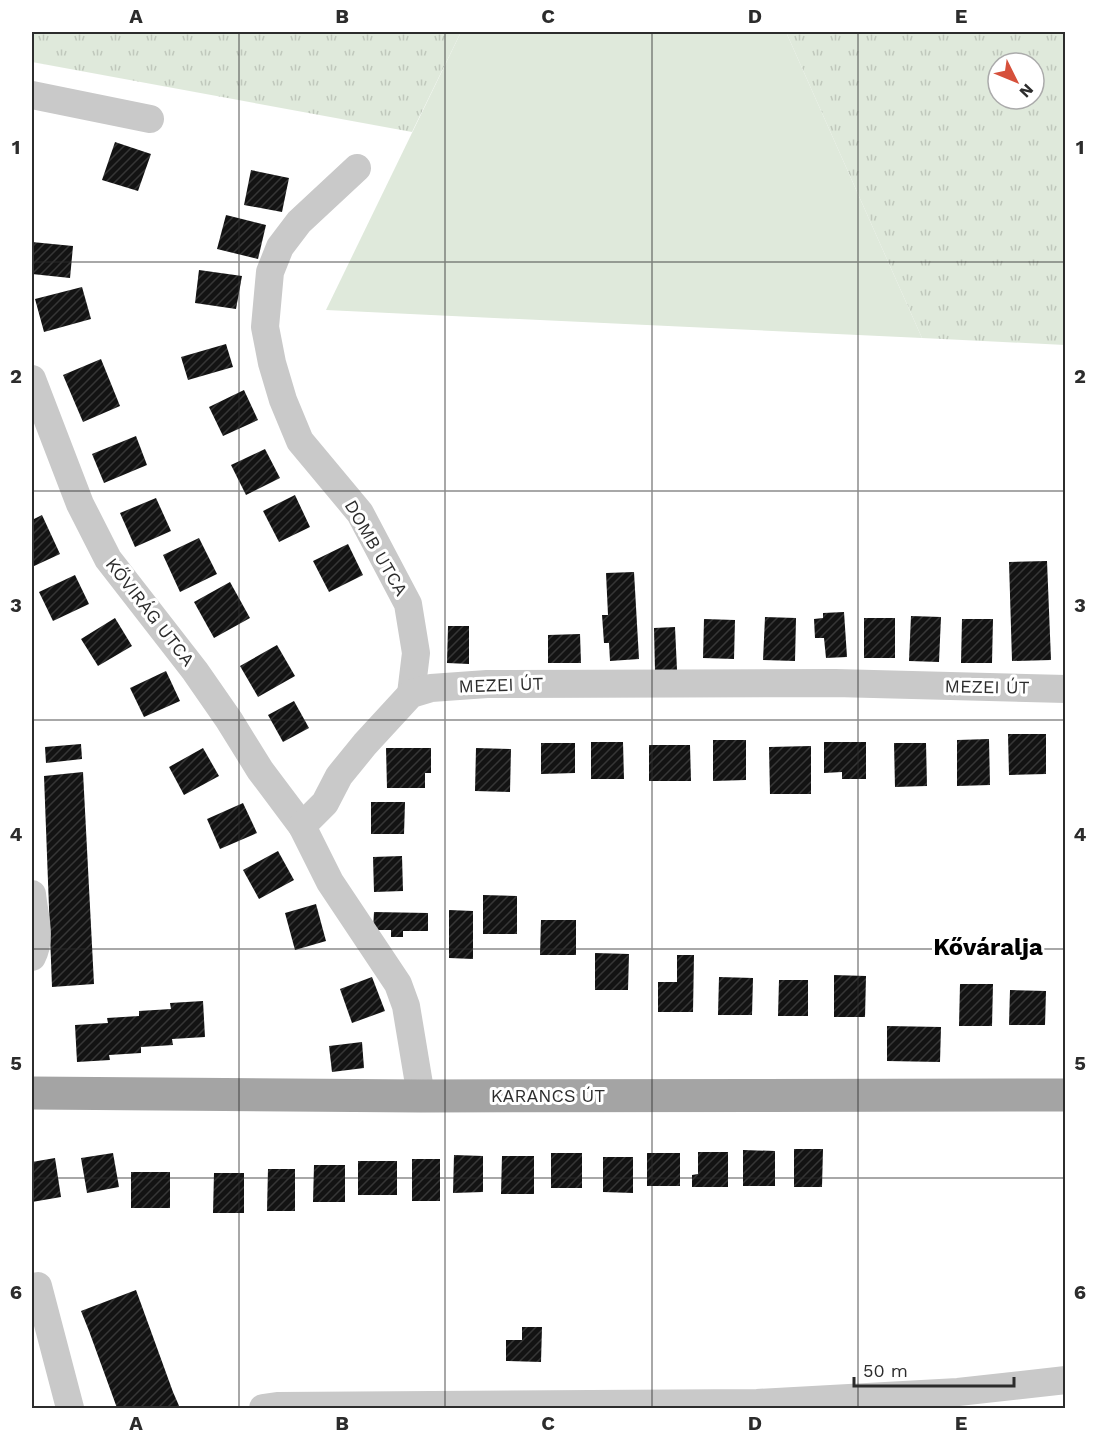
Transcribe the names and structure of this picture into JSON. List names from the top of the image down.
{
  "streets": {
    "main road": ["KARANCS ÚT"],
    "street": ["DOMB UTCA", "KŐVIRÁG UTCA", "MEZEI ÚT"]
  },
  "crossings": [
    ["DOMB UTCA", "MEZEI ÚT"]
  ],
  "districts": ["Kőváralja"],
  "scale_bar": "50 m",
  "north": "bottom right",
  "grid": {
    "columns": [
      "A",
      "B",
      "C",
      "D",
      "E"
    ],
    "rows": [
      "1",
      "2",
      "3",
      "4",
      "5",
      "6"
    ]
  }
}
